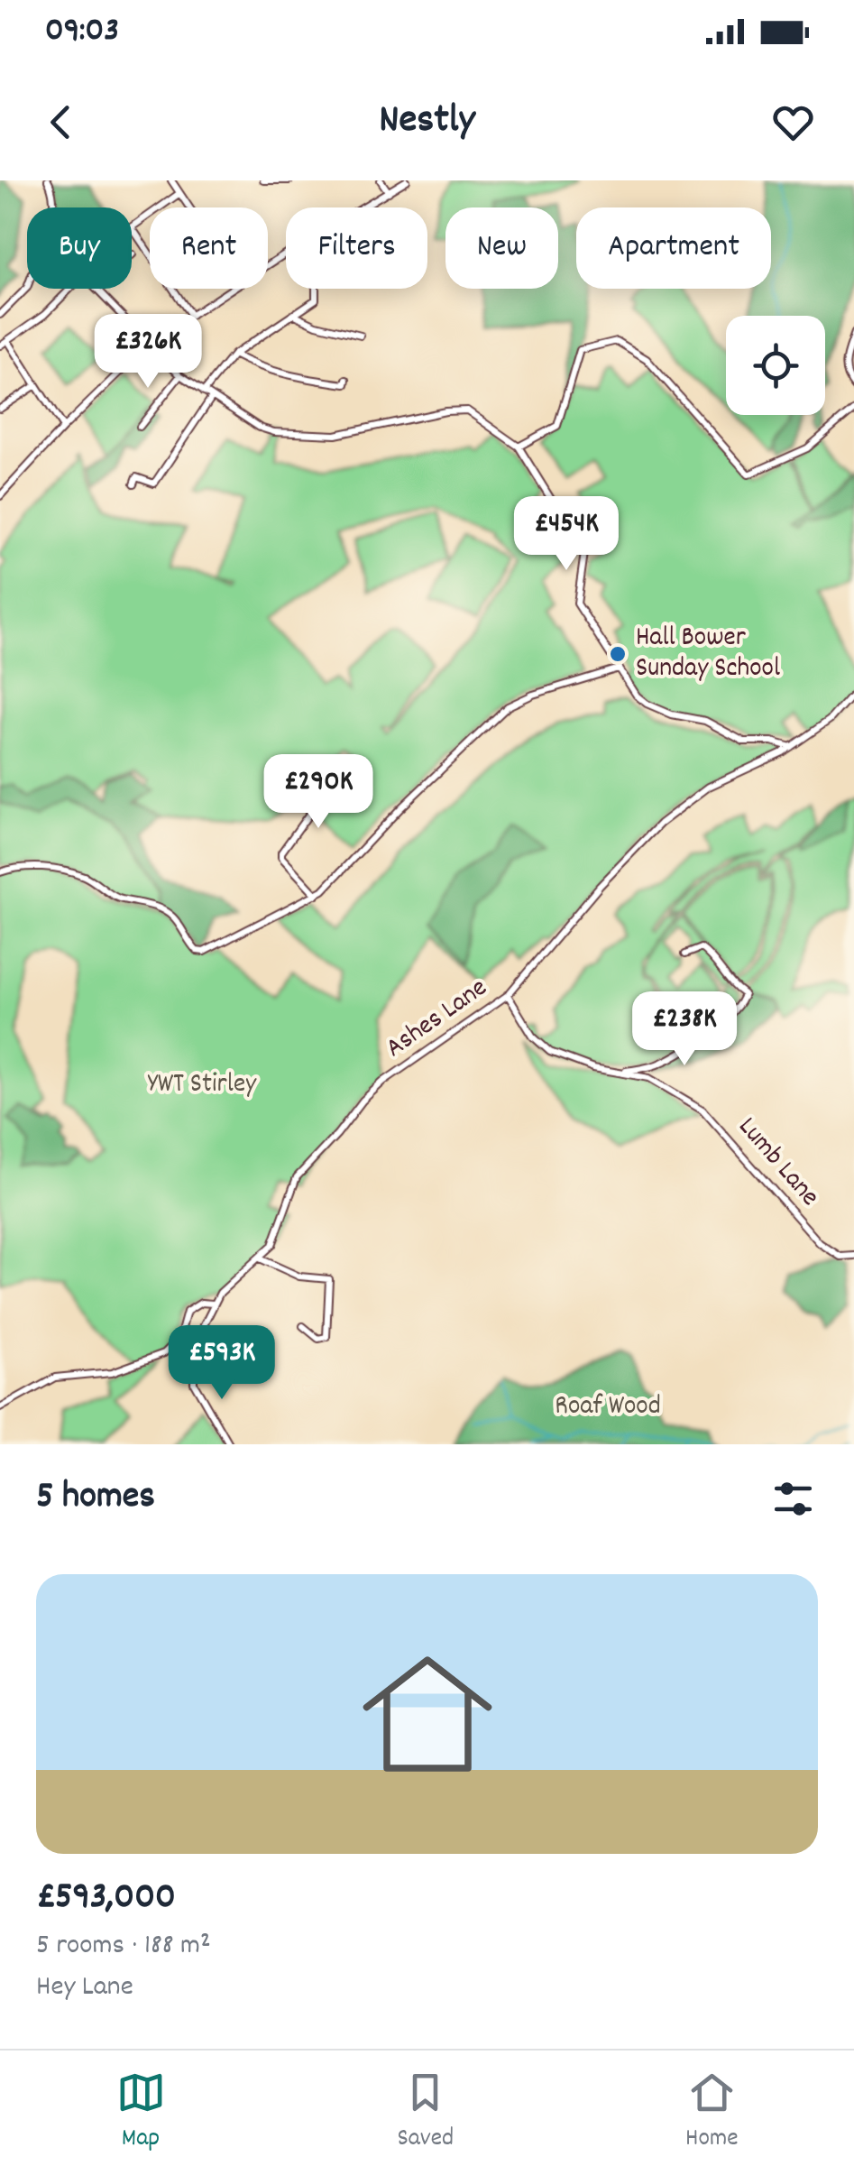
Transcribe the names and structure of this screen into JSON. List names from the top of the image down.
{
  "streets": {
    "street": ["Ashes Lane", "Lumb Lane"]
  },
  "crossings": [
    ["Ashes Lane", "Lumb Lane"]
  ],
  "parks": ["YWT Stirley", "Roaf Wood"],
  "places": ["Hall Bower Sunday School"],
  "page": {
    "status": "09:03",
    "header": "Nestly",
    "chip": [
      "Buy",
      "Rent",
      "Filters",
      "New",
      "Apartment"
    ],
    "price": [
      "£326K",
      "£454K",
      "£290K",
      "£238K",
      "£593K"
    ],
    "heading": "5 homes",
    "list": [
      {
        "name": "£593,000",
        "note": "5 rooms · 188 m² · Hey Lane"
      }
    ],
    "tabs": ["Map", "Saved", "Home"]
  }
}
